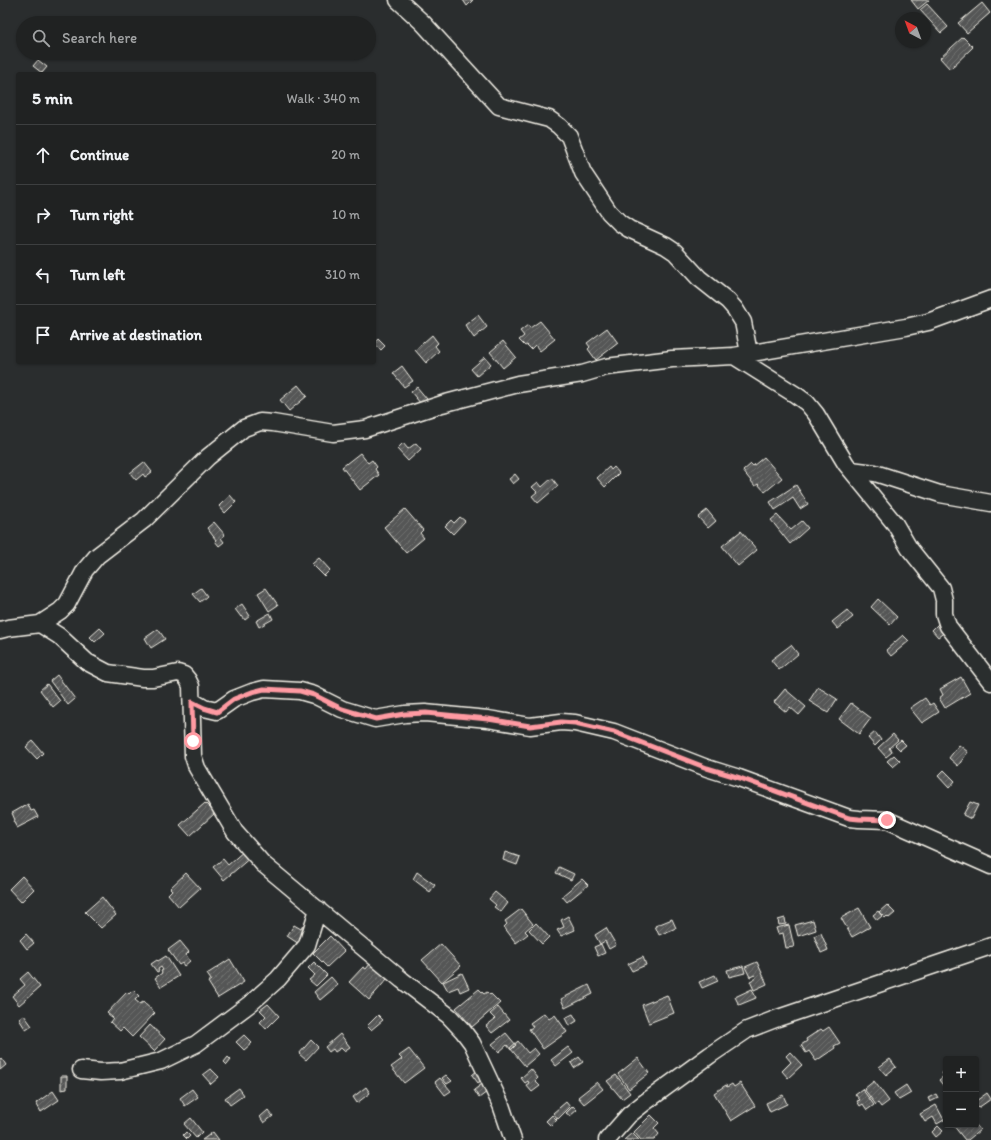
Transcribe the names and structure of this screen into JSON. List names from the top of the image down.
{
  "north": "top left",
  "page": {
    "search": "Search here",
    "heading": ["5 min", "Walk · 340 m"],
    "list": [
      ["Continue", "20 m"],
      ["Turn right", "10 m"],
      ["Turn left", "310 m"],
      "Arrive at destination"
    ],
    "map_buttons": ["+", "−"]
  }
}
